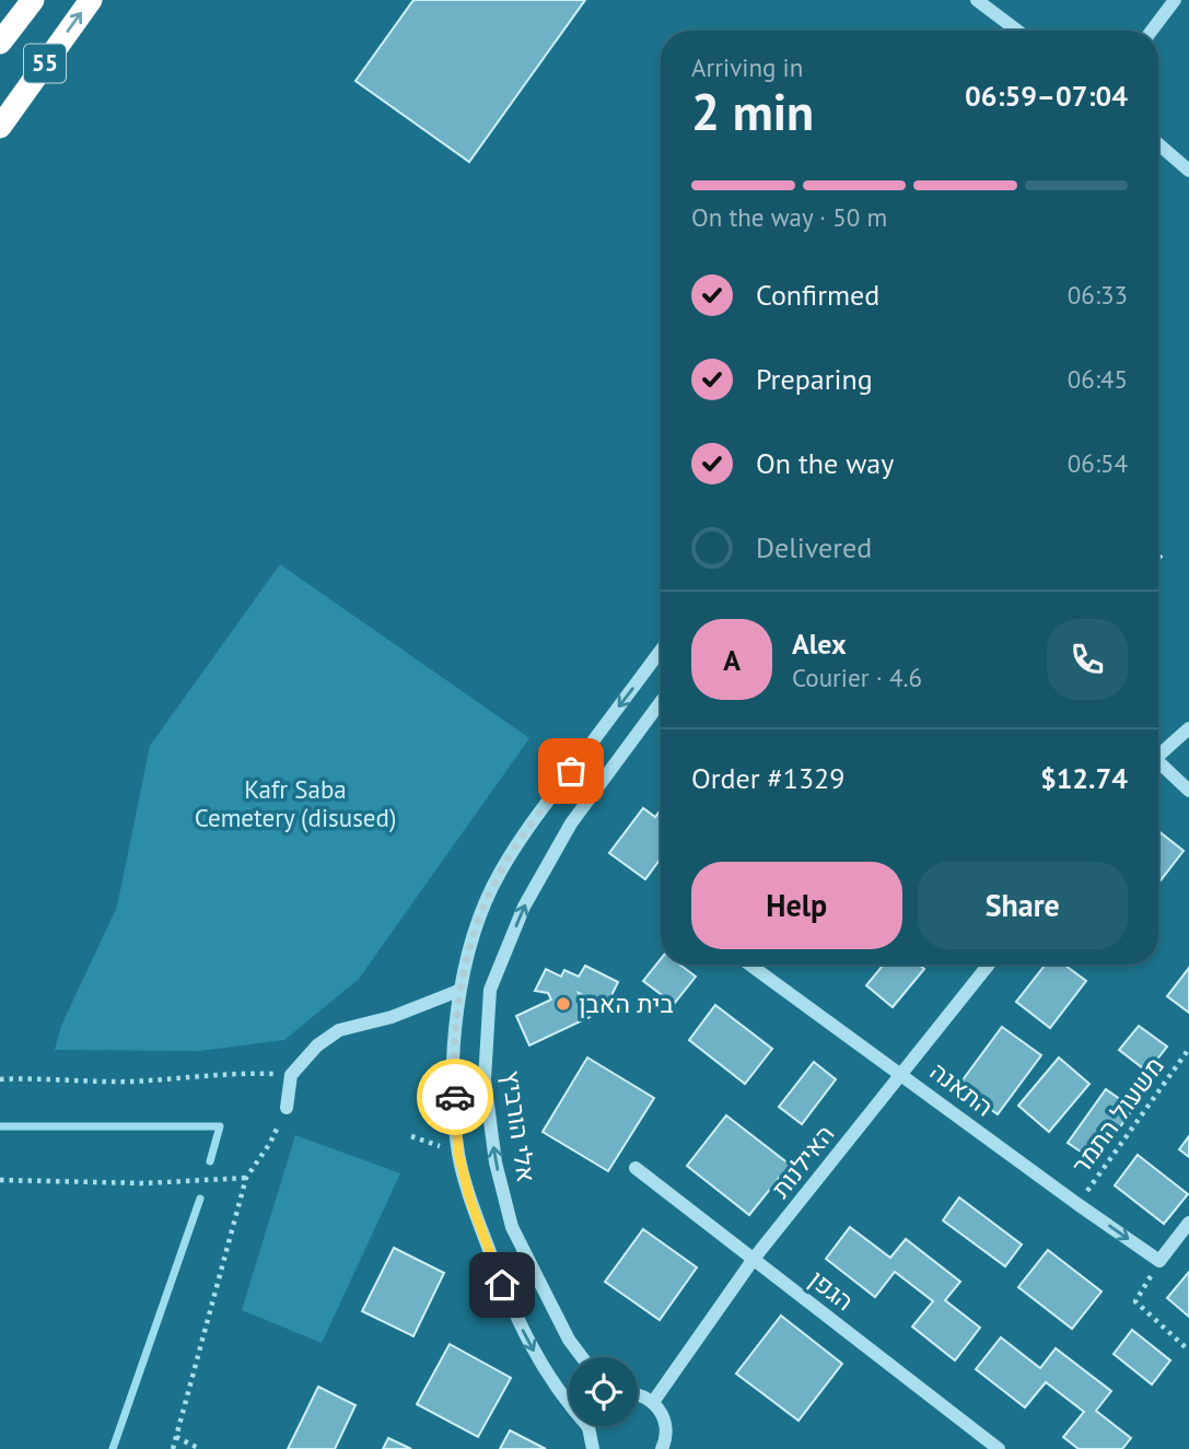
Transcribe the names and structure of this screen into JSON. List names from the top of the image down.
{
  "streets": {
    "highway": ["55"],
    "street": [
      "התאנה",
      "אלי הורביץ",
      "האילנות",
      "הגפן"
    ],
    "path": ["משעול התמר"]
  },
  "crossings": [
    ["התאנה", "משעול התמר"],
    ["התאנה", "האילנות"],
    ["האילנות", "הגפן"]
  ],
  "parks": ["Kafr Saba Cemetery (disused)"],
  "places": ["בית האבן"],
  "page": {
    "heading": ["2 min", "Arriving in", "06:59–07:04"],
    "panel": [
      "Alex",
      "Courier · 4.6",
      "Order #1329",
      "$12.74"
    ],
    "bar": "On the way · 50 m",
    "list": [
      ["Confirmed", "06:33"],
      ["Preparing", "06:45"],
      ["On the way", "06:54"],
      "Delivered"
    ],
    "round": "A",
    "buttons": ["Help", "Share"]
  }
}
